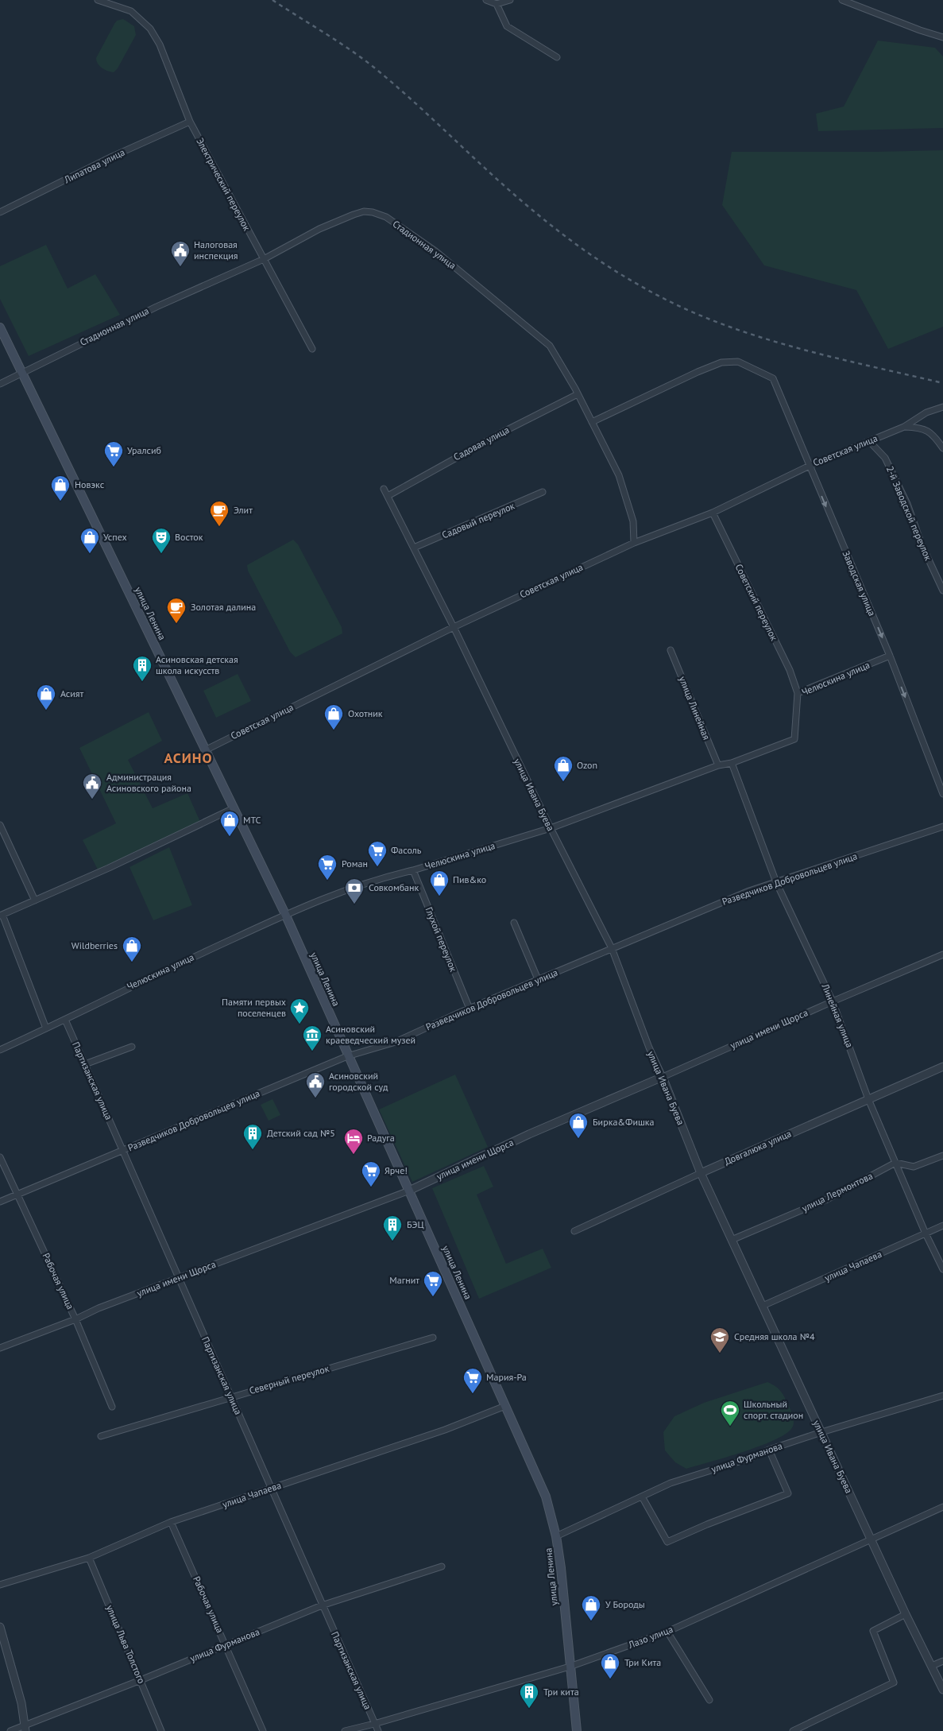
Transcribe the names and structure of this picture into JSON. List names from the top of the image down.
{
  "streets": {
    "main road": ["улица Ленина"],
    "street": [
      "Липатова улица",
      "Электрический переулок",
      "Стадионная улица",
      "Садовая улица",
      "Советская улица",
      "2-й Заводской переулок",
      "Садовый переулок",
      "Заводская улица",
      "Советский переулок",
      "Челюскина улица",
      "улица Линейная",
      "улица Ивана Буева",
      "Разведчиков Добровольцев улица",
      "Глухой переулок",
      "Линейная улица",
      "улица имени Щорса",
      "Партизанская улица",
      "Довгалюка улица",
      "улица Лермонтова",
      "улица Чапаева",
      "Рабочая улица",
      "Северный переулок",
      "улица Фурманова",
      "Лазо улица",
      "улица Льва Толстого"
    ]
  },
  "crossings": [
    ["Липатова улица", "Электрический переулок"],
    ["Электрический переулок", "Стадионная улица"],
    ["Стадионная улица", "Садовая улица"],
    ["Стадионная улица", "Советская улица"],
    ["Стадионная улица", "Заводская улица"],
    ["Стадионная улица", "улица Ленина"],
    ["Садовая улица", "улица Ивана Буева"],
    ["Советская улица", "2-й Заводской переулок"],
    ["Советская улица", "Заводская улица"],
    ["Советская улица", "Советский переулок"],
    ["Советская улица", "улица Ленина"],
    ["Советская улица", "улица Ивана Буева"],
    ["Садовый переулок", "улица Ивана Буева"],
    ["Заводская улица", "Челюскина улица"],
    ["Советский переулок", "Челюскина улица"],
    ["улица Ленина", "Челюскина улица"],
    ["улица Ленина", "Разведчиков Добровольцев улица"],
    ["улица Ленина", "улица имени Щорса"],
    ["улица Ленина", "улица Чапаева"],
    ["улица Ленина", "улица Фурманова"],
    ["улица Ленина", "Лазо улица"],
    ["Челюскина улица", "улица Линейная"],
    ["Челюскина улица", "улица Ивана Буева"],
    ["Челюскина улица", "Глухой переулок"],
    ["Челюскина улица", "Линейная улица"],
    ["Челюскина улица", "Партизанская улица"],
    ["улица Ивана Буева", "Разведчиков Добровольцев улица"],
    ["улица Ивана Буева", "улица имени Щорса"],
    ["улица Ивана Буева", "Довгалюка улица"],
    ["улица Ивана Буева", "улица Лермонтова"],
    ["улица Ивана Буева", "улица Чапаева"],
    ["улица Ивана Буева", "улица Фурманова"],
    ["улица Ивана Буева", "Лазо улица"],
    ["Разведчиков Добровольцев улица", "Глухой переулок"],
    ["Разведчиков Добровольцев улица", "Линейная улица"],
    ["Разведчиков Добровольцев улица", "Партизанская улица"],
    ["Разведчиков Добровольцев улица", "Рабочая улица"],
    ["Линейная улица", "улица имени Щорса"],
    ["Линейная улица", "Довгалюка улица"],
    ["Линейная улица", "улица Лермонтова"],
    ["Линейная улица", "улица Чапаева"],
    ["улица имени Щорса", "Партизанская улица"],
    ["улица имени Щорса", "Рабочая улица"],
    ["Партизанская улица", "улица Чапаева"],
    ["Партизанская улица", "Северный переулок"],
    ["Партизанская улица", "улица Фурманова"],
    ["Партизанская улица", "Лазо улица"],
    ["улица Чапаева", "Рабочая улица"],
    ["улица Чапаева", "улица Льва Толстого"],
    ["Рабочая улица", "улица Фурманова"],
    ["улица Фурманова", "улица Льва Толстого"]
  ],
  "one_way": ["Заводская улица"],
  "districts": ["АСИНО"],
  "places": {
    "public building": ["Налоговая инспекция", "Администрация Асиновского района", "Асиновский городской суд"],
    "supermarket": [
      "Уралсиб",
      "Фасоль",
      "Роман",
      "Ярче!",
      "Магнит",
      "Мария-Ра"
    ],
    "shop": [
      "Новэкс",
      "Успех",
      "Асият",
      "Охотник",
      "Ozon",
      "МТС",
      "Пив&ко",
      "Wildberries",
      "Бирка&Фишка",
      "У Бороды",
      "Три Кита"
    ],
    "cafe": ["Элит", "Золотая далина"],
    "theatre": ["Восток"],
    "building": [
      "Асиновская детская школа искусств",
      "Детский сад №5",
      "БЭЦ",
      "Три кита"
    ],
    "bank": ["Совкомбанк"],
    "place": ["Памяти первых поселенцев"],
    "museum": ["Асиновский краеведческий музей"],
    "hotel": ["Радуга"],
    "school or university": ["Средняя школа №4"],
    "sports": ["Школьный спорт. стадион"]
  }
}
